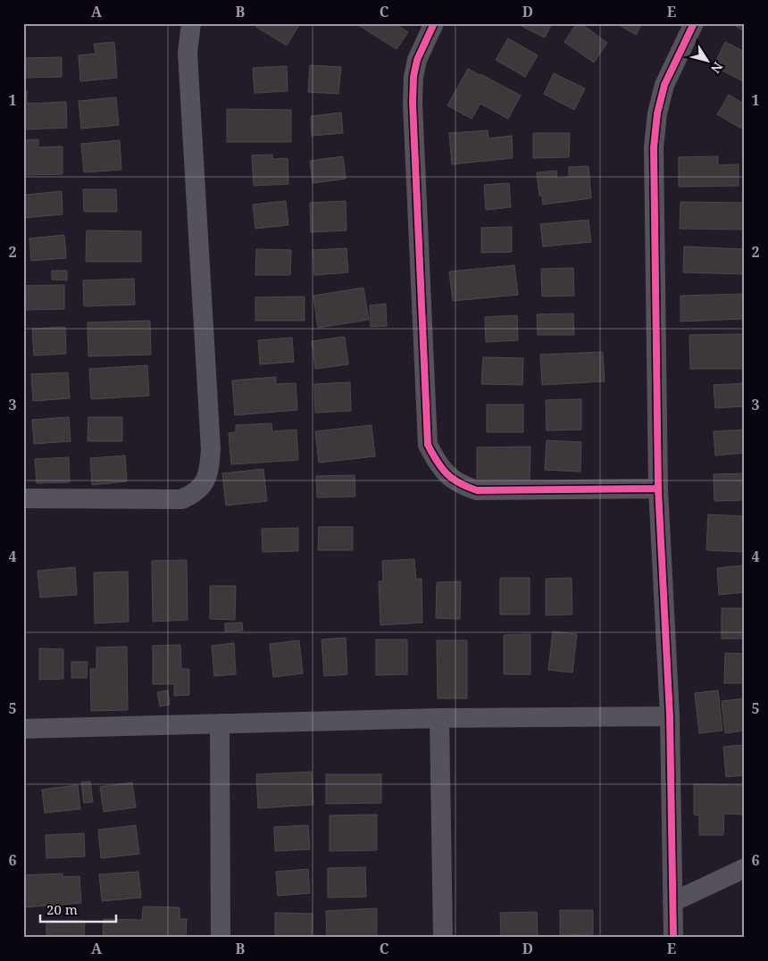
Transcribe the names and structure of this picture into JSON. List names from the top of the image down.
{
  "scale_bar": "20 m",
  "north": "bottom right",
  "grid": {
    "columns": [
      "A",
      "B",
      "C",
      "D",
      "E"
    ],
    "rows": [
      "1",
      "2",
      "3",
      "4",
      "5",
      "6"
    ]
  }
}
